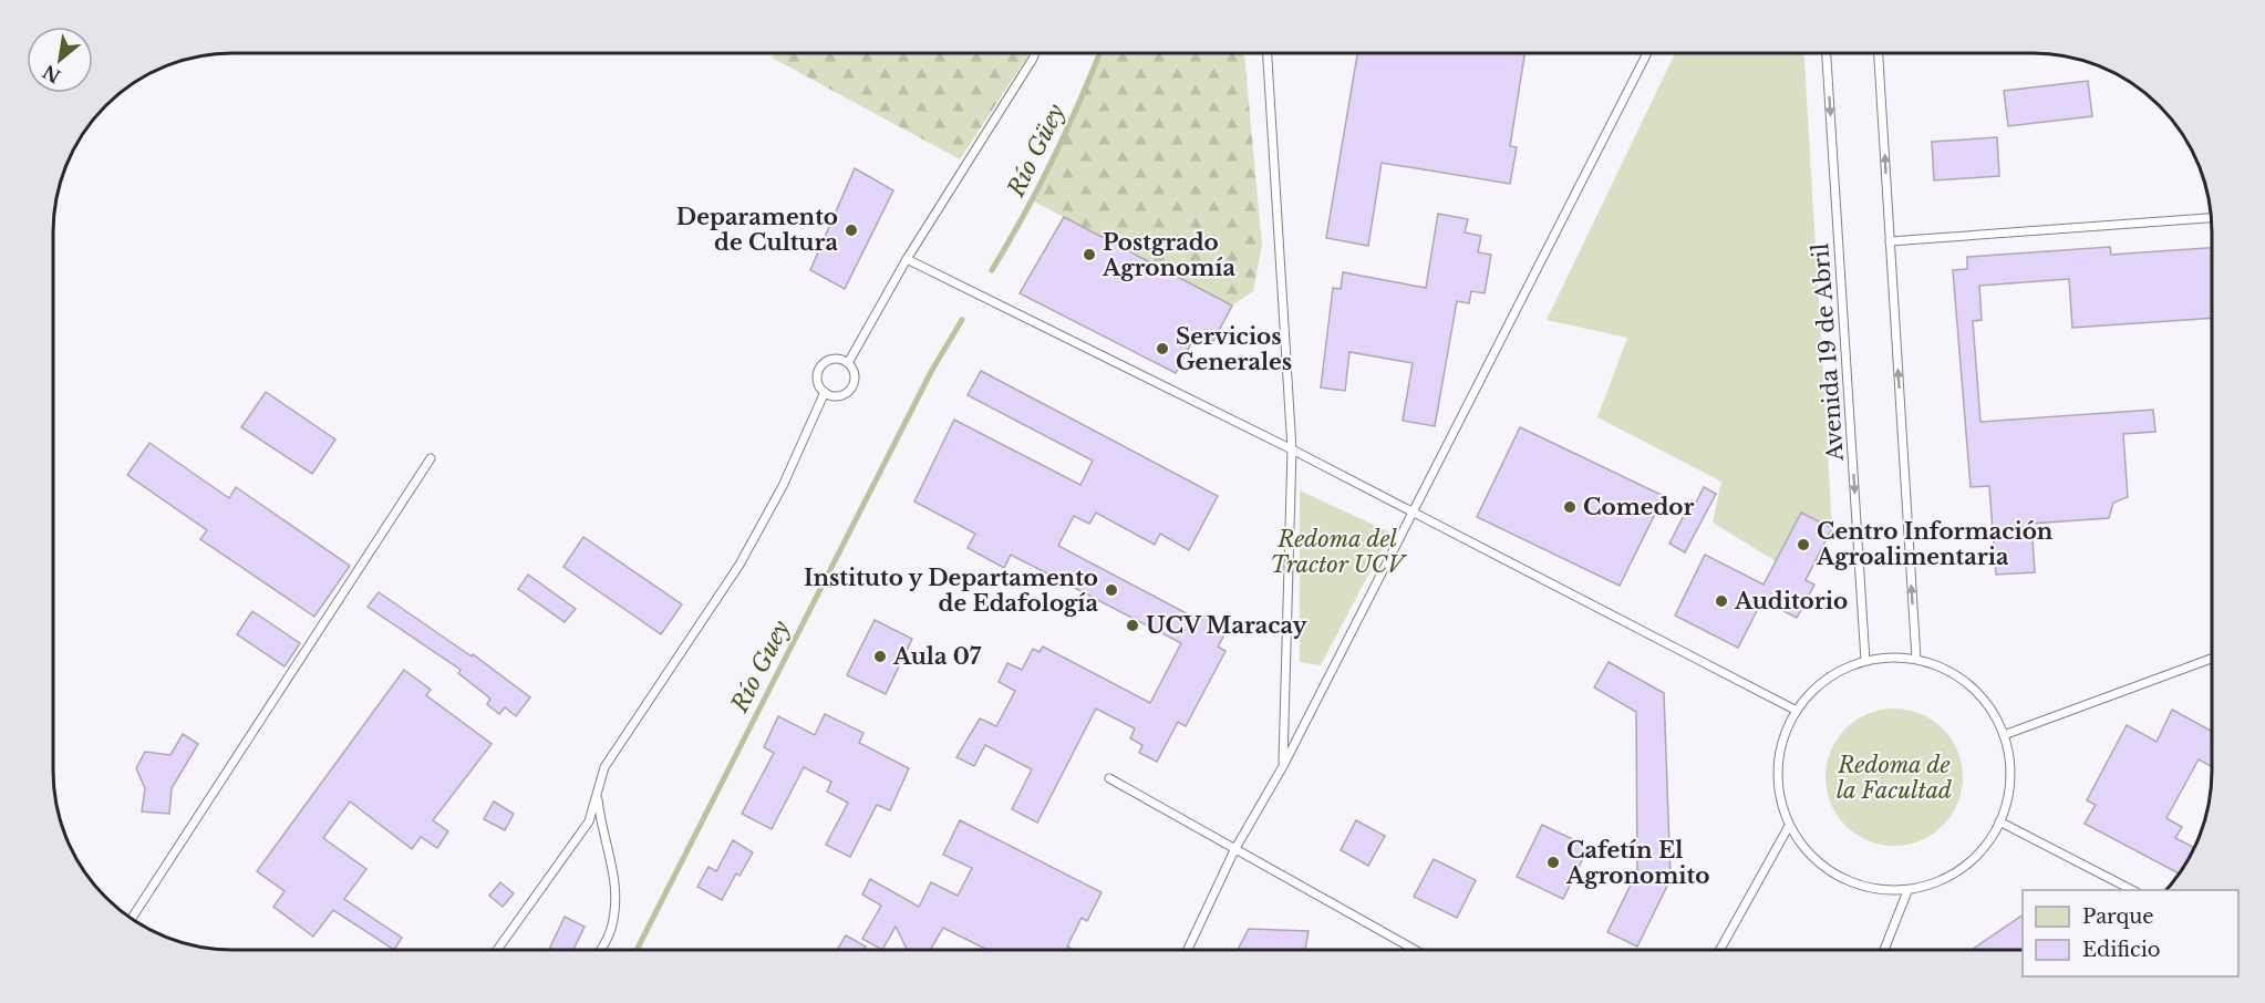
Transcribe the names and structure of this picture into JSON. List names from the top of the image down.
{
  "streets": {
    "lane": ["Avenida 19 de Abril"]
  },
  "water": ["Río Güey", "Río Guey"],
  "parks": ["Redoma del Tractor UCV", "Redoma de la Facultad"],
  "places": [
    "Deparamento de Cultura",
    "Postgrado Agronomía",
    "Servicios Generales",
    "Comedor",
    "Centro Información Agroalimentaria",
    "Instituto y Departamento de Edafología",
    "Auditorio",
    "UCV Maracay",
    "Aula 07",
    "Cafetín El Agronomito"
  ],
  "legend": ["Parque", "Edificio"],
  "north": "bottom left"
}
